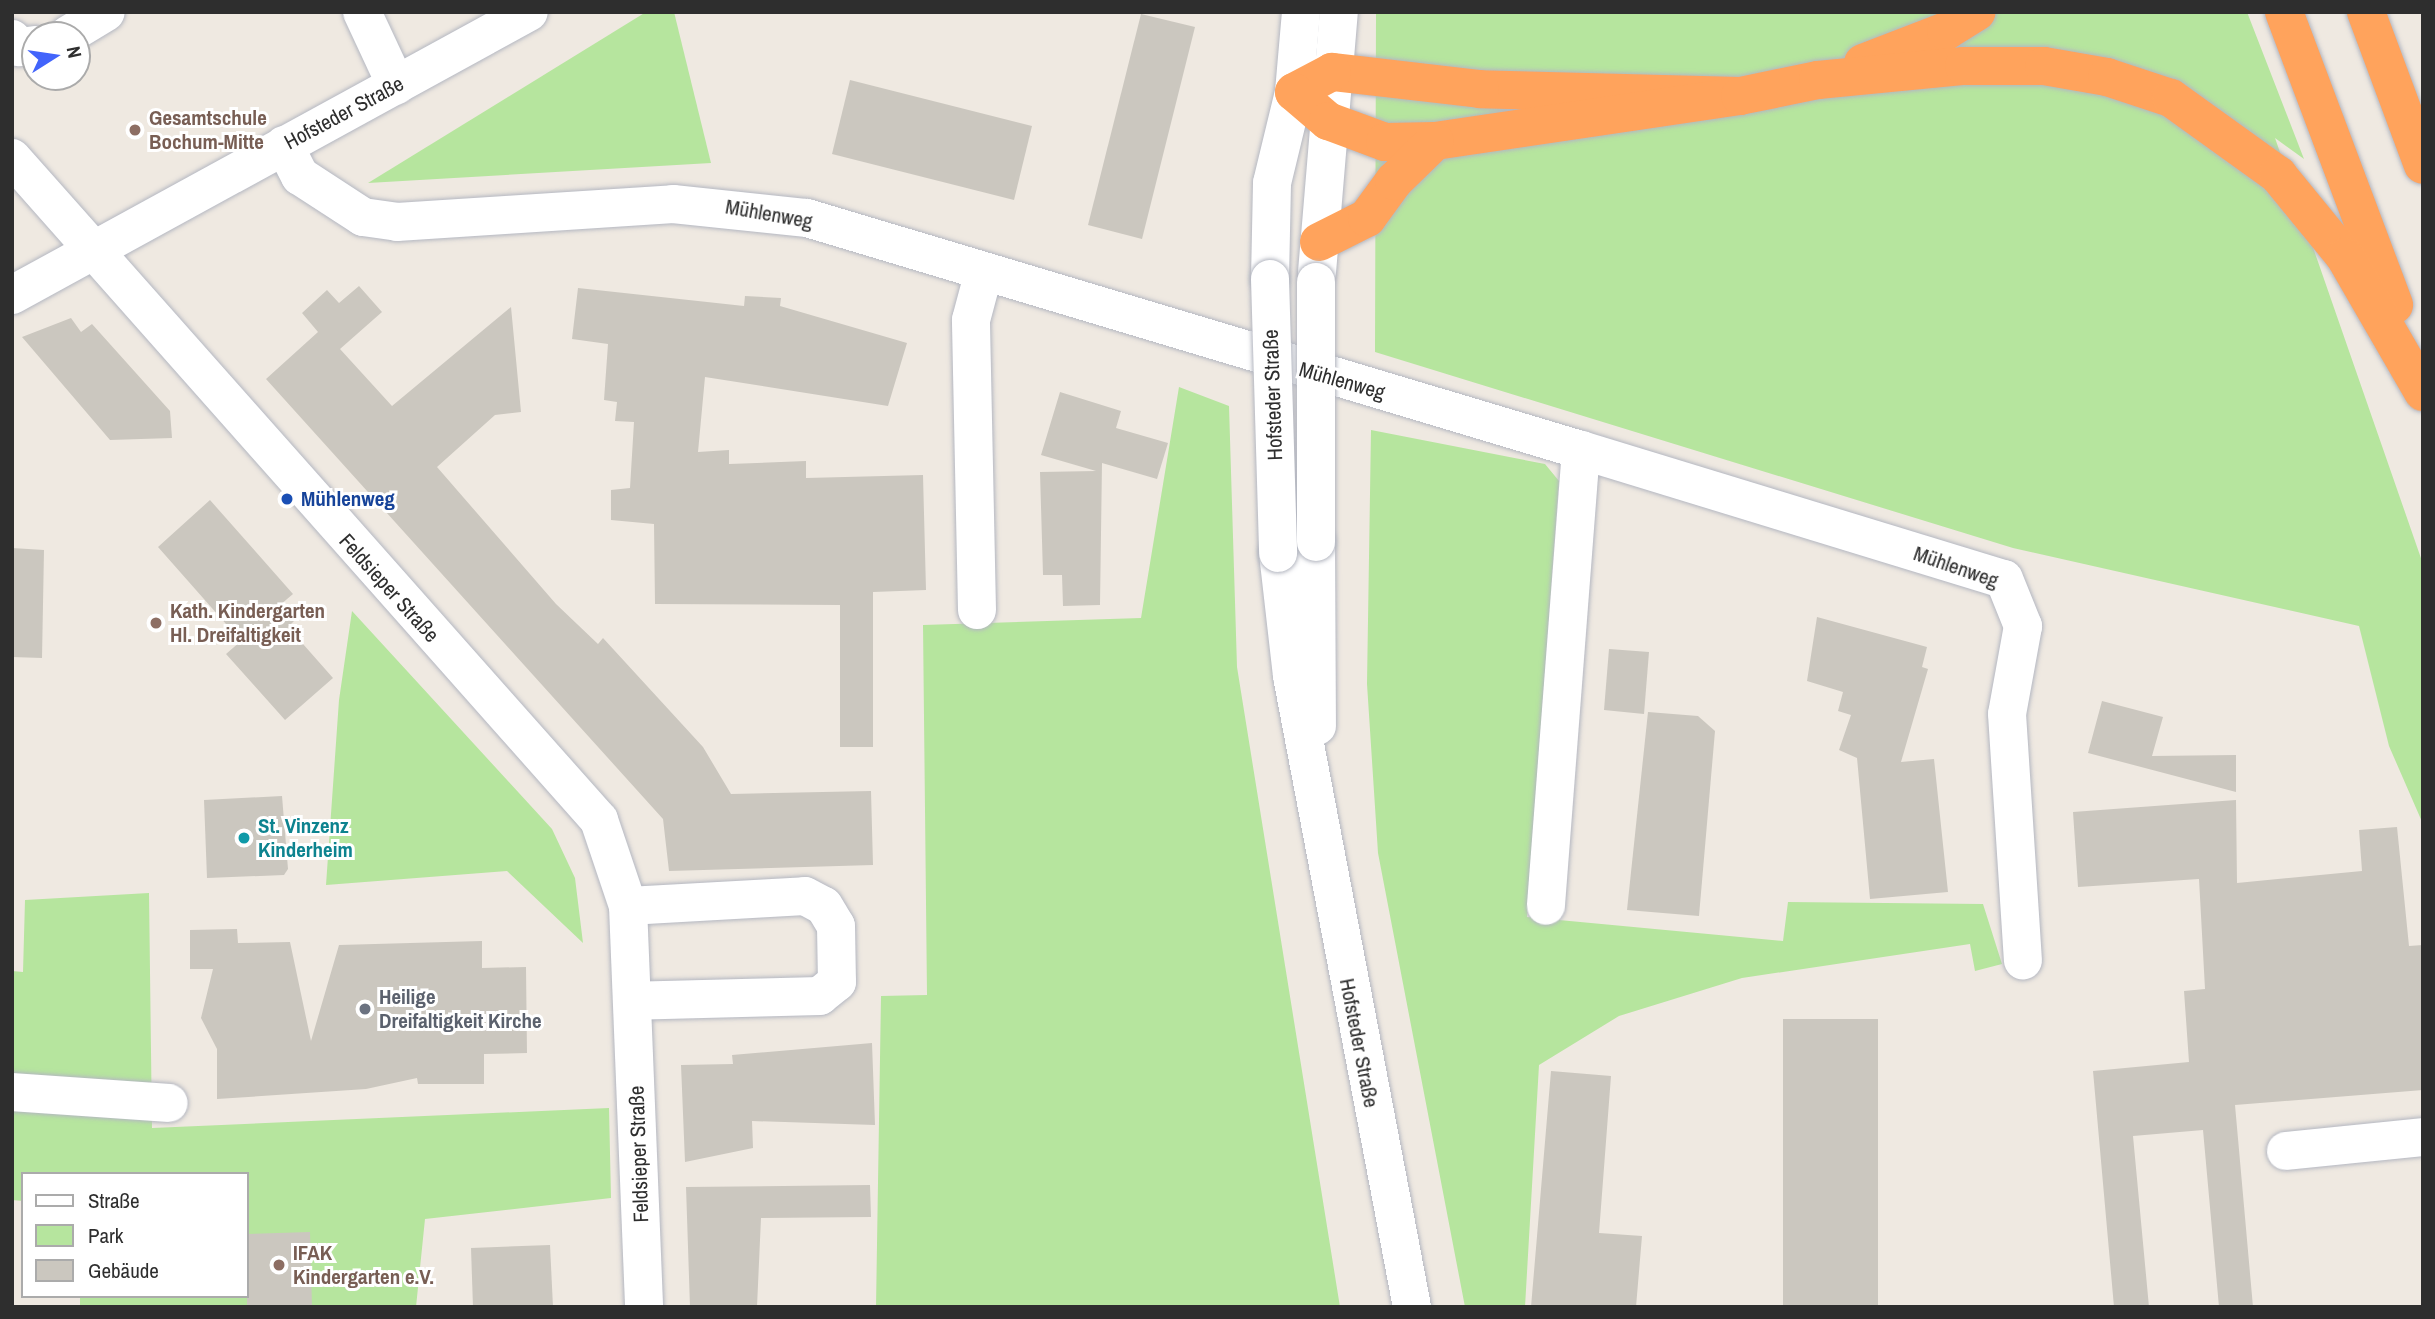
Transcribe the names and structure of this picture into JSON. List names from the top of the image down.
{
  "streets": {
    "street": ["Hofsteder Straße", "Mühlenweg", "Feldsieper Straße"]
  },
  "crossings": [
    ["Hofsteder Straße", "Mühlenweg"],
    ["Hofsteder Straße", "Feldsieper Straße"]
  ],
  "places": [
    "Gesamtschule Bochum-Mitte",
    "Mühlenweg",
    "Kath. Kindergarten Hl. Dreifaltigkeit",
    "St. Vinzenz Kinderheim",
    "Heilige Dreifaltigkeit Kirche",
    "IFAK Kindergarten e.V."
  ],
  "legend": ["Straße", "Park", "Gebäude"],
  "north": "right"
}
